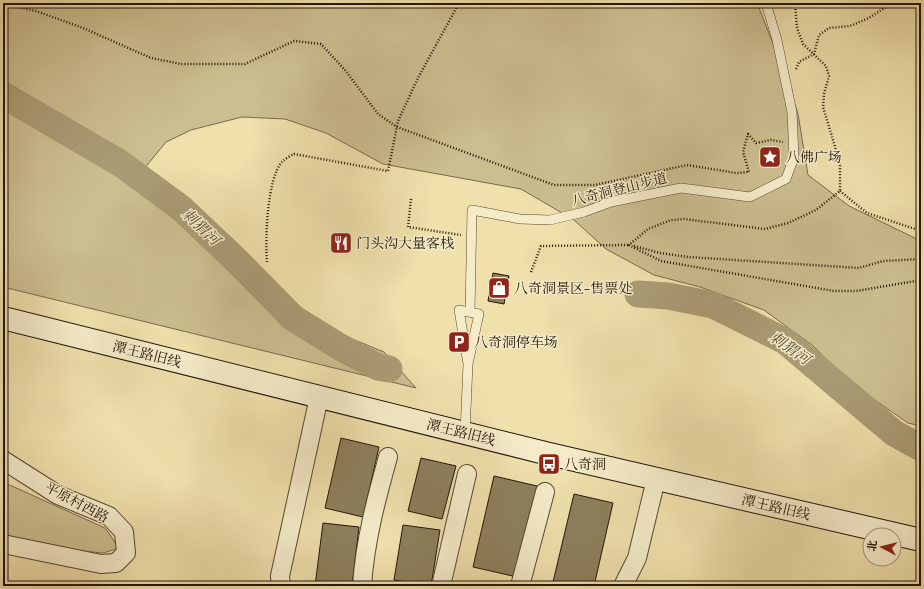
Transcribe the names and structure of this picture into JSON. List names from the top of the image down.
{
  "streets": {
    "main road": ["潭王路旧线"],
    "street": ["平原村西路"],
    "lane": ["八奇洞登山步道"]
  },
  "water": ["刺猬河"],
  "places": {
    "place": ["八佛广场"],
    "restaurant": ["门头沟大量客栈"],
    "shop": ["八奇洞景区-售票处"],
    "parking": ["八奇洞停车场"],
    "bus stop": ["八奇洞"]
  },
  "north": "left"
}
